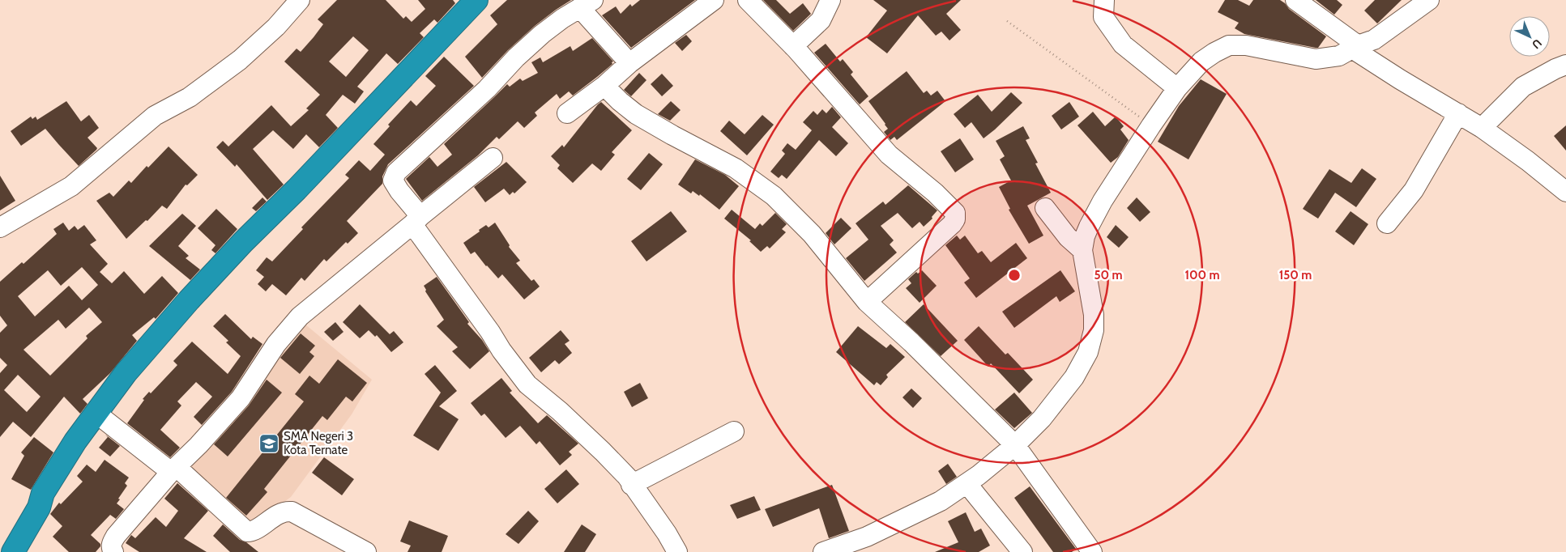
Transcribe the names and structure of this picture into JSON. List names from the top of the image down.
{
  "places": {
    "school or university": ["SMA Negeri 3 Kota Ternate"]
  },
  "north": "bottom right",
  "rings": ["50 m", "100 m", "150 m"]
}
